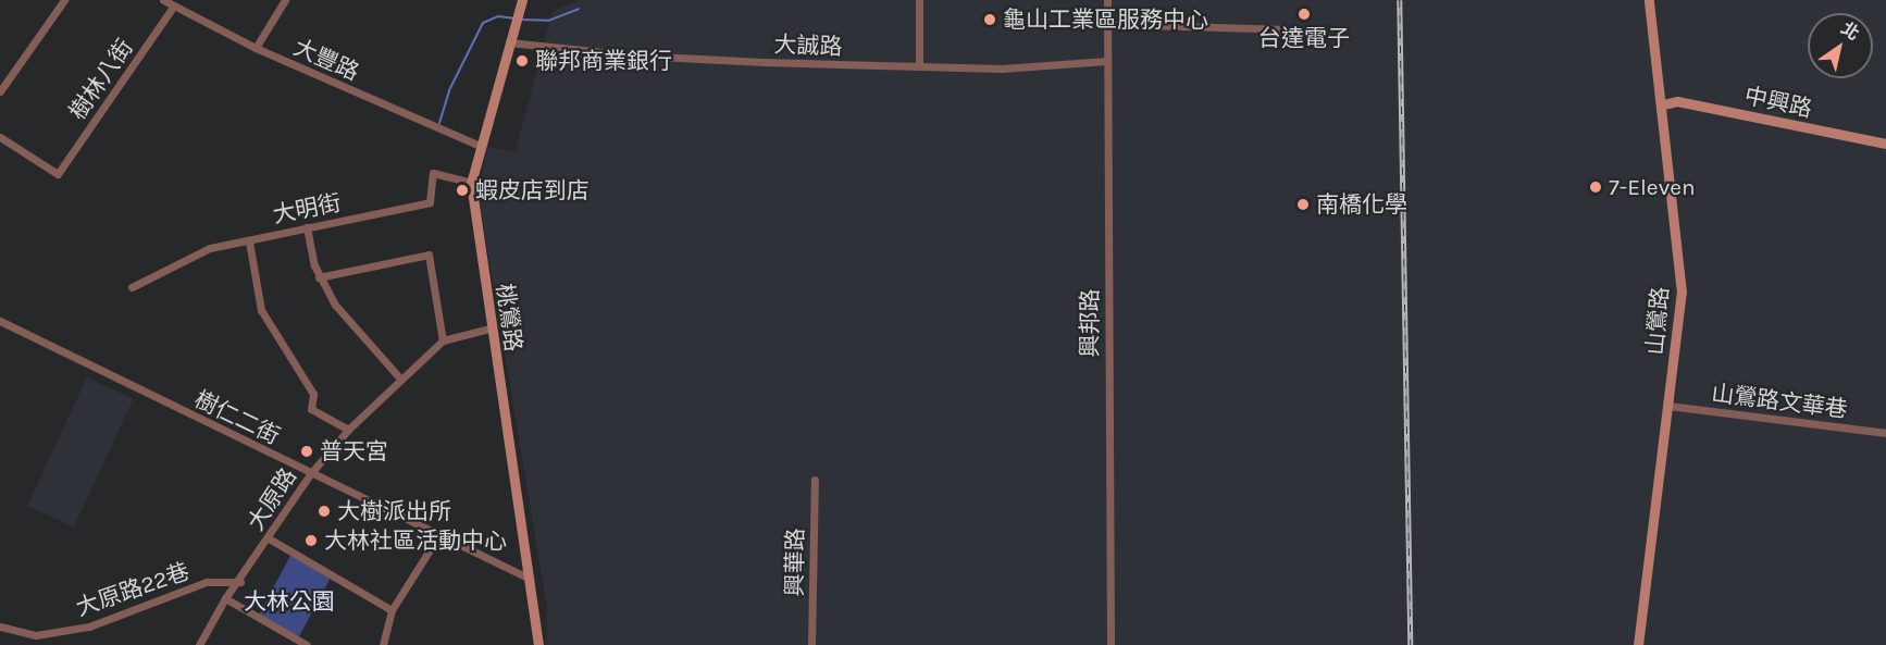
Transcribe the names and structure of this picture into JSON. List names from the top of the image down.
{
  "streets": {
    "street": [
      "大誠路",
      "大豐路",
      "樹林八街",
      "中興路",
      "大明街",
      "桃鶯路",
      "山鶯路",
      "興邦路",
      "山鶯路文華巷",
      "樹仁二街",
      "大原路",
      "興華路",
      "大原路22巷"
    ]
  },
  "crossings": [
    ["大誠路", "桃鶯路"],
    ["大誠路", "興邦路"],
    ["大豐路", "樹林八街"],
    ["大豐路", "桃鶯路"],
    ["中興路", "山鶯路"],
    ["大明街", "桃鶯路"],
    ["桃鶯路", "樹仁二街"],
    ["桃鶯路", "大原路"],
    ["山鶯路", "山鶯路文華巷"],
    ["樹仁二街", "大原路"],
    ["大原路", "大原路22巷"]
  ],
  "parks": ["大林公園"],
  "places": [
    "台達電子",
    "龜山工業區服務中心",
    "聯邦商業銀行",
    "7-Eleven",
    "蝦皮店到店",
    "南橋化學",
    "普天宮",
    "大樹派出所",
    "大林社區活動中心"
  ],
  "north": "top right"
}
